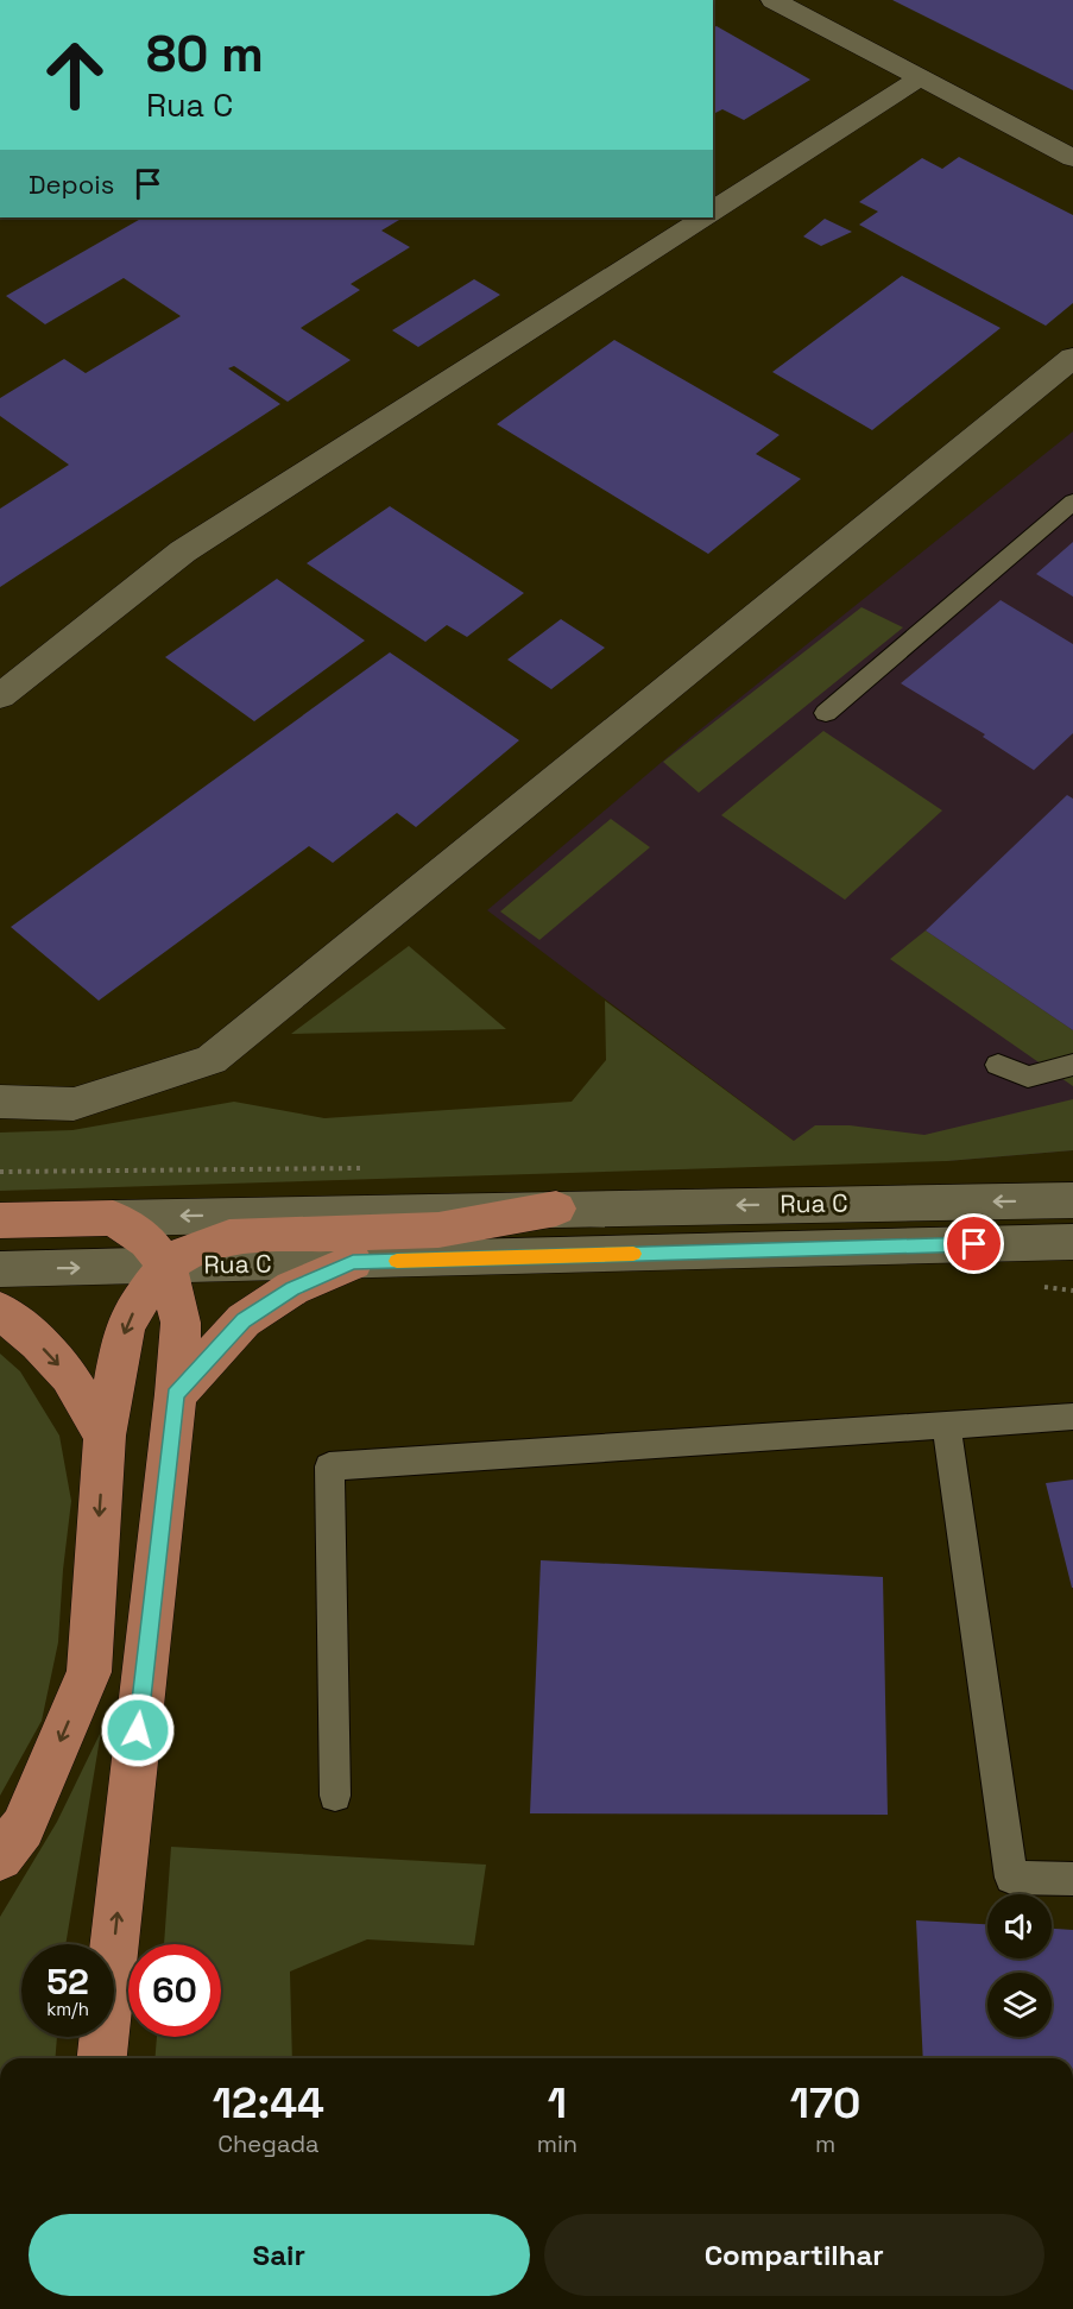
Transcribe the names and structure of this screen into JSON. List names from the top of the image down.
{
  "streets": {
    "main road": ["Rua C"]
  },
  "page": {
    "turn": ["80 m", "Rua C"],
    "then": "Depois",
    "speed": "52 km/h",
    "limit": "60",
    "eta": [
      "12:44",
      "Chegada",
      "1",
      "min",
      "170",
      "m"
    ],
    "buttons": ["Sair", "Compartilhar"]
  }
}
